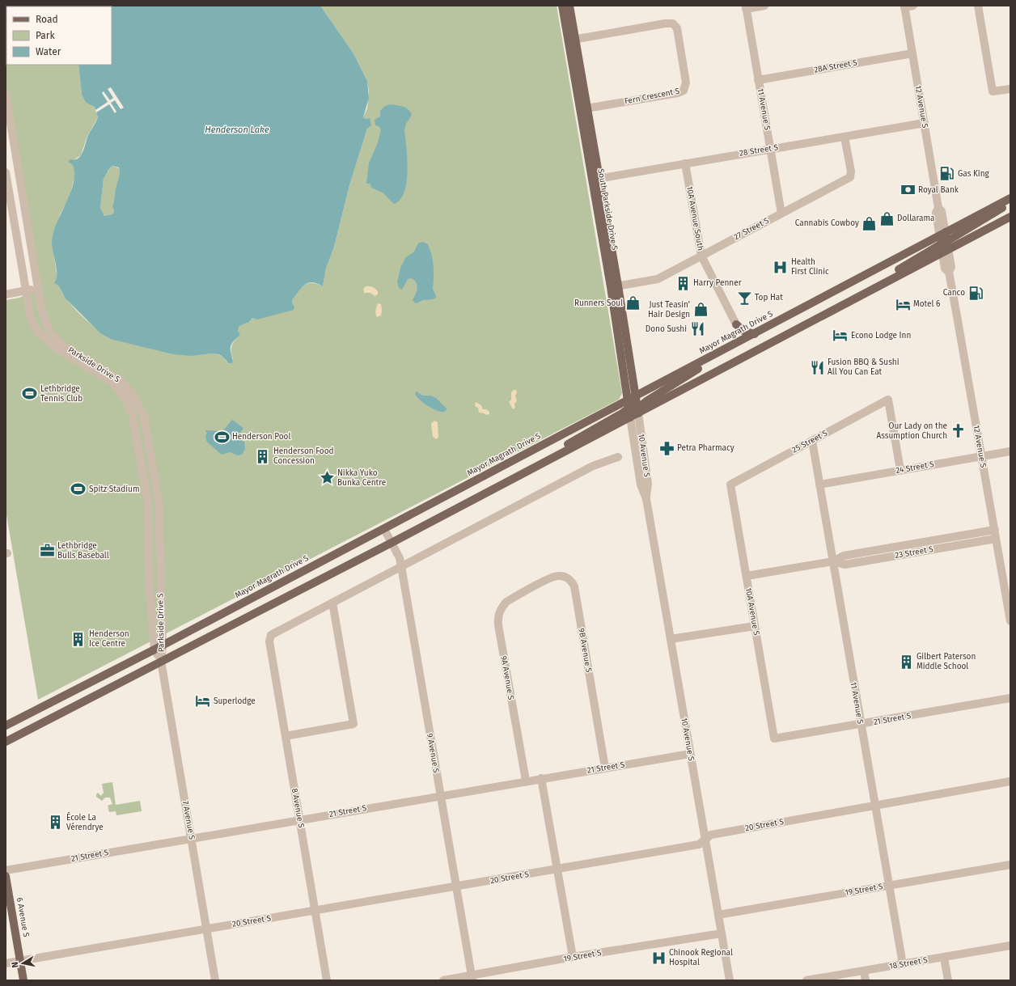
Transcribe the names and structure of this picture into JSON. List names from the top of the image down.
{
  "streets": {
    "main road": ["South Parkside Drive S", "Mayor Magrath Drive S", "6 Avenue S"],
    "street": [
      "28A Street S",
      "Fern Crescent S",
      "12 Avenue S",
      "11 Avenue S",
      "28 Street S",
      "10A Avenue South",
      "27 Street S",
      "Parkside Drive S",
      "25 Street S",
      "10 Avenue S",
      "24 Street S",
      "23 Street S",
      "10A Avenue S",
      "9B Avenue S",
      "9A Avenue S",
      "21 Street S",
      "9 Avenue S",
      "8 Avenue S",
      "7 Avenue S",
      "20 Street S",
      "19 Street S",
      "18 Street S"
    ]
  },
  "crossings": [
    ["28A Street S", "12 Avenue S"],
    ["28A Street S", "11 Avenue S"],
    ["Fern Crescent S", "South Parkside Drive S"],
    ["12 Avenue S", "28 Street S"],
    ["12 Avenue S", "Mayor Magrath Drive S"],
    ["12 Avenue S", "24 Street S"],
    ["12 Avenue S", "23 Street S"],
    ["11 Avenue S", "28 Street S"],
    ["11 Avenue S", "27 Street S"],
    ["11 Avenue S", "25 Street S"],
    ["11 Avenue S", "24 Street S"],
    ["11 Avenue S", "23 Street S"],
    ["11 Avenue S", "21 Street S"],
    ["11 Avenue S", "20 Street S"],
    ["11 Avenue S", "19 Street S"],
    ["11 Avenue S", "18 Street S"],
    ["28 Street S", "South Parkside Drive S"],
    ["28 Street S", "10A Avenue South"],
    ["28 Street S", "27 Street S"],
    ["South Parkside Drive S", "27 Street S"],
    ["South Parkside Drive S", "Mayor Magrath Drive S"],
    ["South Parkside Drive S", "10 Avenue S"],
    ["10A Avenue South", "27 Street S"],
    ["Mayor Magrath Drive S", "Parkside Drive S"],
    ["Mayor Magrath Drive S", "10 Avenue S"],
    ["Mayor Magrath Drive S", "9 Avenue S"],
    ["Mayor Magrath Drive S", "7 Avenue S"],
    ["Parkside Drive S", "7 Avenue S"],
    ["25 Street S", "24 Street S"],
    ["25 Street S", "10A Avenue S"],
    ["10 Avenue S", "21 Street S"],
    ["10 Avenue S", "20 Street S"],
    ["10 Avenue S", "19 Street S"],
    ["23 Street S", "10A Avenue S"],
    ["10A Avenue S", "21 Street S"],
    ["9B Avenue S", "9A Avenue S"],
    ["9B Avenue S", "21 Street S"],
    ["9A Avenue S", "21 Street S"],
    ["21 Street S", "9 Avenue S"],
    ["21 Street S", "8 Avenue S"],
    ["21 Street S", "7 Avenue S"],
    ["9 Avenue S", "20 Street S"],
    ["9 Avenue S", "19 Street S"],
    ["8 Avenue S", "20 Street S"],
    ["7 Avenue S", "20 Street S"],
    ["20 Street S", "6 Avenue S"]
  ],
  "water": ["Henderson Lake"],
  "places": {
    "fuel station": ["Gas King", "Canco"],
    "bank": ["Royal Bank"],
    "shop": [
      "Dollarama",
      "Cannabis Cowboy",
      "Runners Soul",
      "Just Teasin' Hair Design"
    ],
    "hospital": ["Health First Clinic", "Chinook Regional Hospital"],
    "building": [
      "Harry Penner",
      "Henderson Food Concession",
      "Henderson Ice Centre",
      "Gilbert Paterson Middle School",
      "École La Vérendrye"
    ],
    "bar": ["Top Hat"],
    "hotel": ["Motel 6", "Econo Lodge Inn", "Superlodge"],
    "restaurant": ["Dono Sushi", "Fusion BBQ & Sushi All You Can Eat"],
    "sports": ["Lethbridge Tennis Club", "Henderson Pool", "Spitz Stadium"],
    "church": ["Our Lady on the Assumption Church"],
    "pharmacy": ["Petra Pharmacy"],
    "place": ["Nikka Yuko Bunka Centre"],
    "office": ["Lethbridge Bulls Baseball"]
  },
  "legend": ["Road", "Park", "Water"],
  "north": "left"
}
